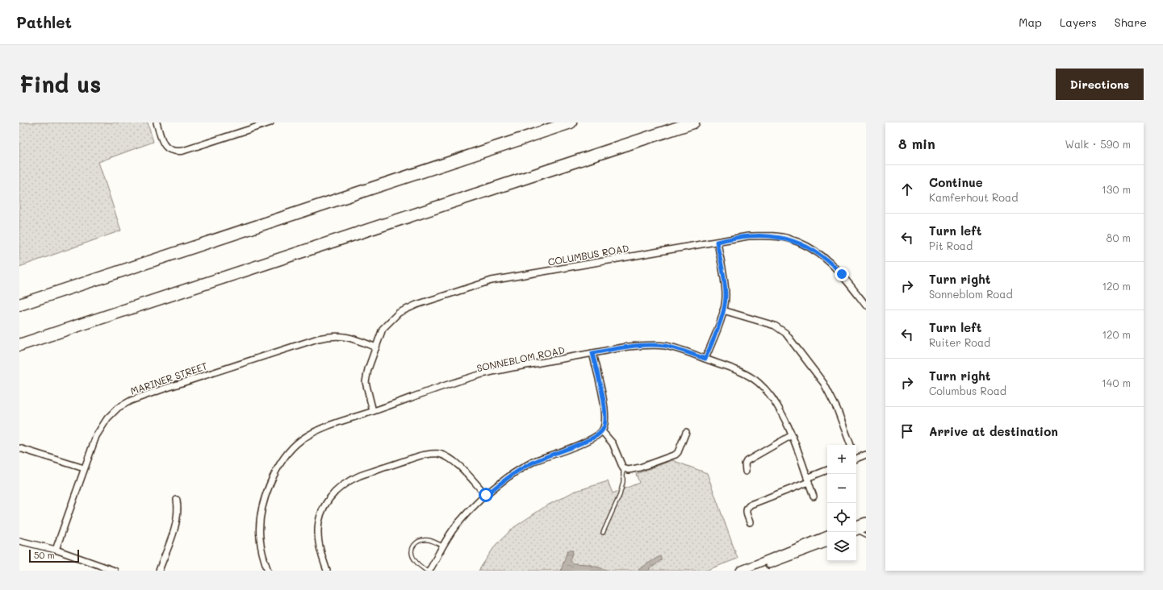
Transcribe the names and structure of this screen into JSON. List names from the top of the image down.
{
  "streets": {
    "street": ["COLUMBUS ROAD", "SONNEBLOM ROAD", "MARINER STREET"]
  },
  "crossings": [
    ["COLUMBUS ROAD", "SONNEBLOM ROAD"],
    ["COLUMBUS ROAD", "MARINER STREET"]
  ],
  "scale_bar": "50 m",
  "page": {
    "header": "Pathlet",
    "nav": ["Map", "Layers", "Share"],
    "buttons": "Directions",
    "title": "Find us",
    "heading": ["8 min", "Walk · 590 m"],
    "list": [
      ["Continue", "Kamferhout Road", "130 m"],
      ["Turn left", "Pit Road", "80 m"],
      ["Turn right", "Sonneblom Road", "120 m"],
      ["Turn left", "Ruiter Road", "120 m"],
      ["Turn right", "Columbus Road", "140 m"],
      "Arrive at destination"
    ],
    "map_buttons": ["+", "−"],
    "scale": "50 m"
  }
}
